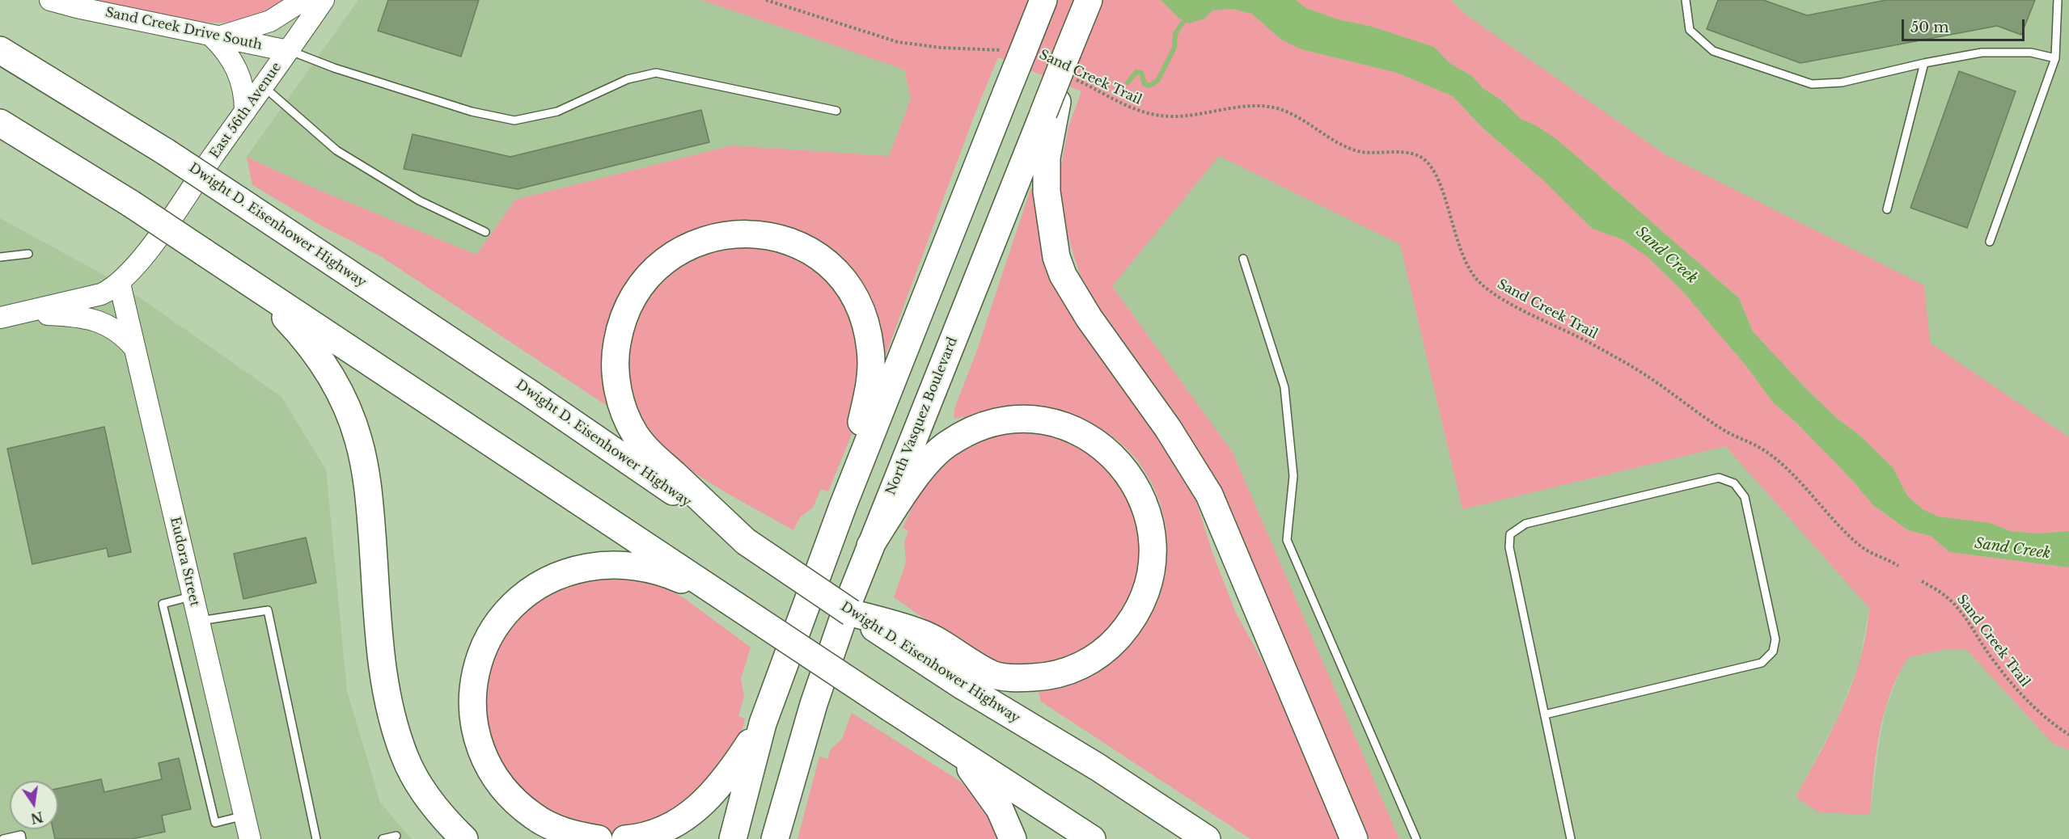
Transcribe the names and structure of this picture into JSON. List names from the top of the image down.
{
  "streets": {
    "highway": ["Dwight D. Eisenhower Highway", "North Vasquez Boulevard"],
    "main road": ["Sand Creek Drive South", "East 56th Avenue", "Eudora Street"],
    "path": ["Sand Creek Trail"]
  },
  "crossings": [
    ["Sand Creek Drive South", "East 56th Avenue"],
    ["East 56th Avenue", "Eudora Street"]
  ],
  "water": ["Sand Creek"],
  "scale_bar": "50 m",
  "north": "bottom"
}
